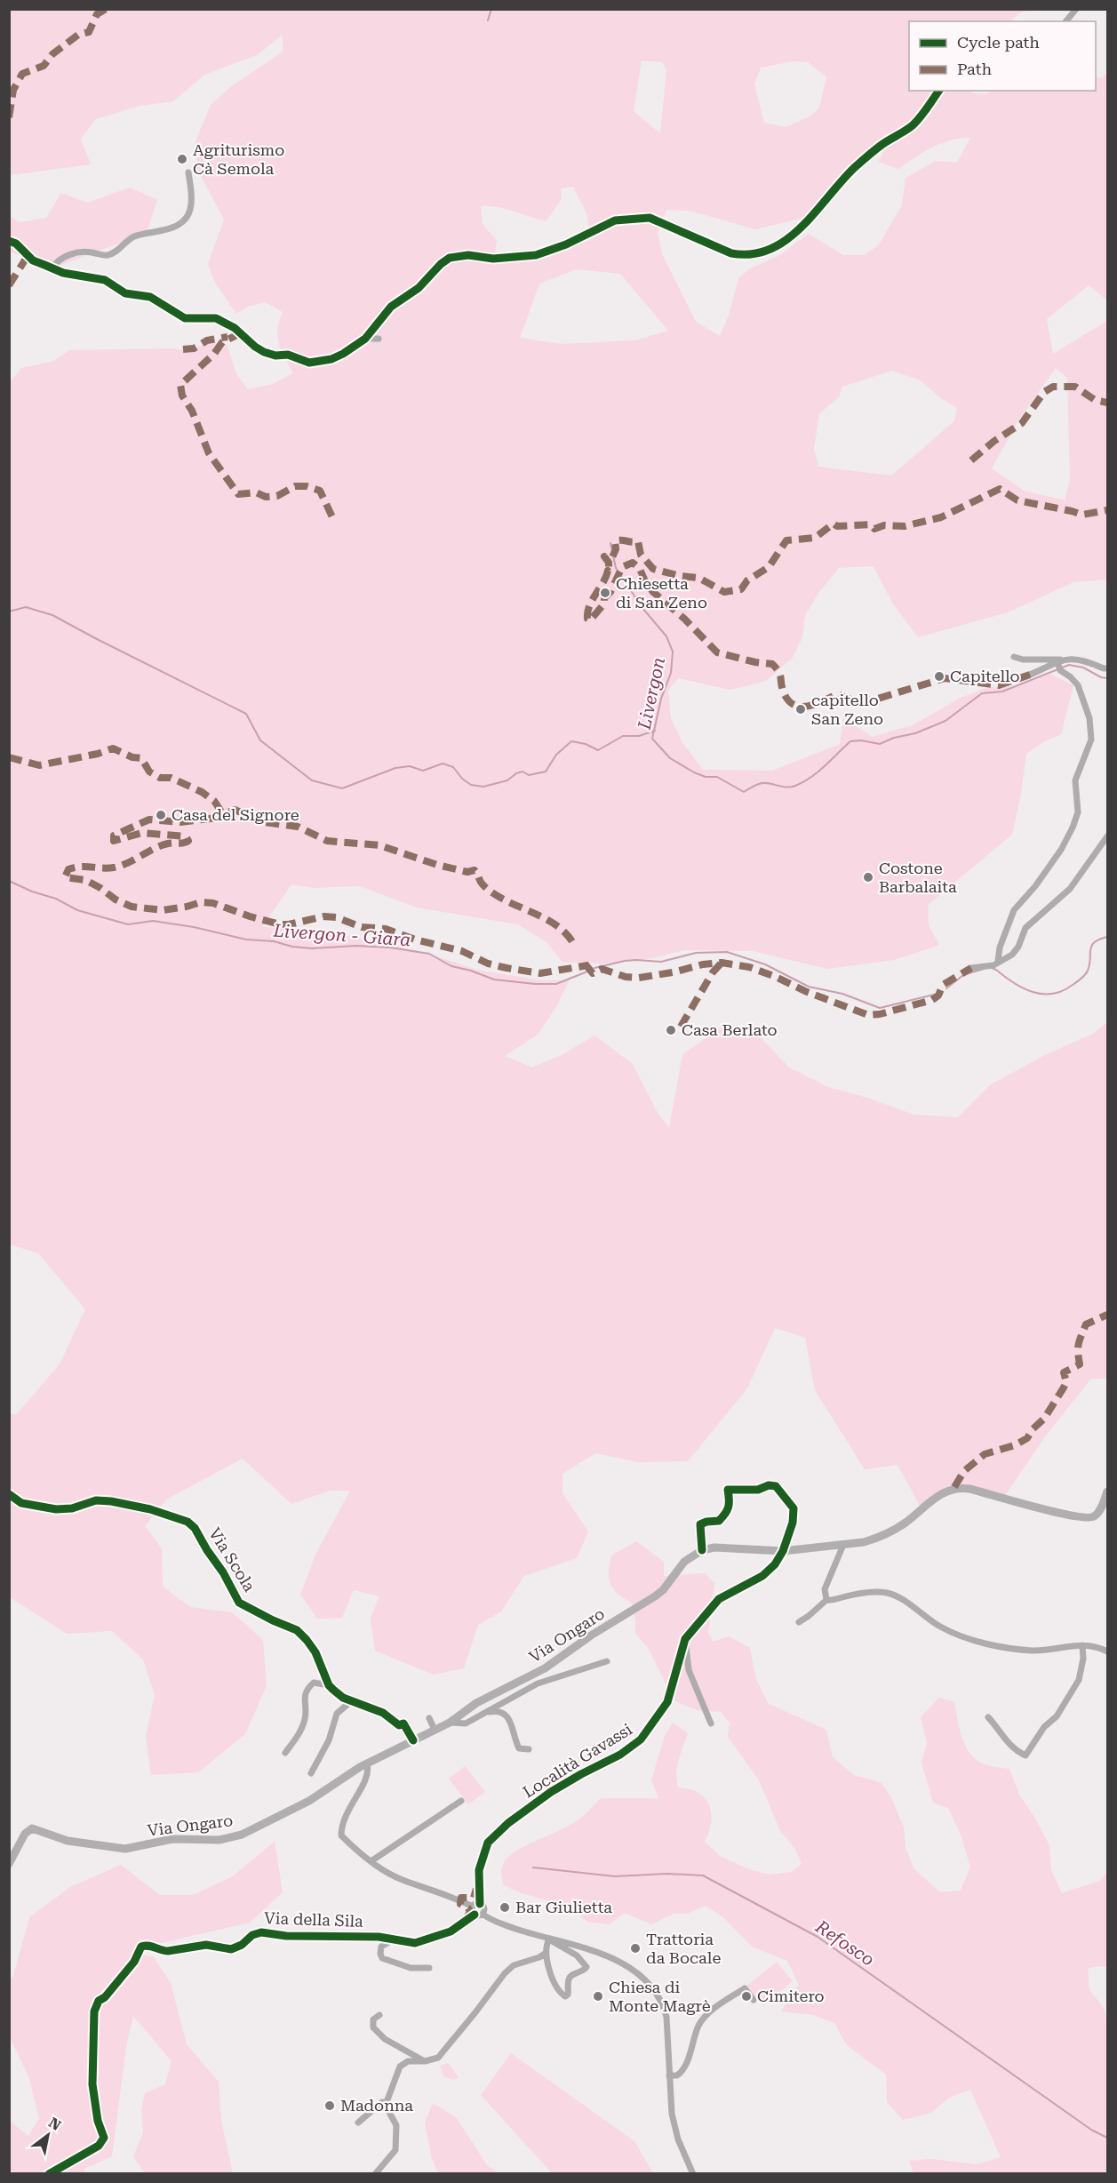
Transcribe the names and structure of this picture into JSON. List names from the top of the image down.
{
  "streets": {
    "main road": ["Via Ongaro"],
    "street": ["Via Scola", "Località Gavassi", "Via della Sila"]
  },
  "crossings": [
    ["Località Gavassi", "Via della Sila"]
  ],
  "water": ["Livergon", "Livergon - Giara", "Refosco"],
  "places": [
    "Agriturismo Cà Semola",
    "Chiesetta di San Zeno",
    "Capitello",
    "capitello San Zeno",
    "Casa del Signore",
    "Costone Barbalaita",
    "Casa Berlato",
    "Bar Giulietta",
    "Trattoria da Bocale",
    "Chiesa di Monte Magrè",
    "Cimitero",
    "Madonna"
  ],
  "legend": ["Cycle path", "Path"],
  "north": "top right"
}
